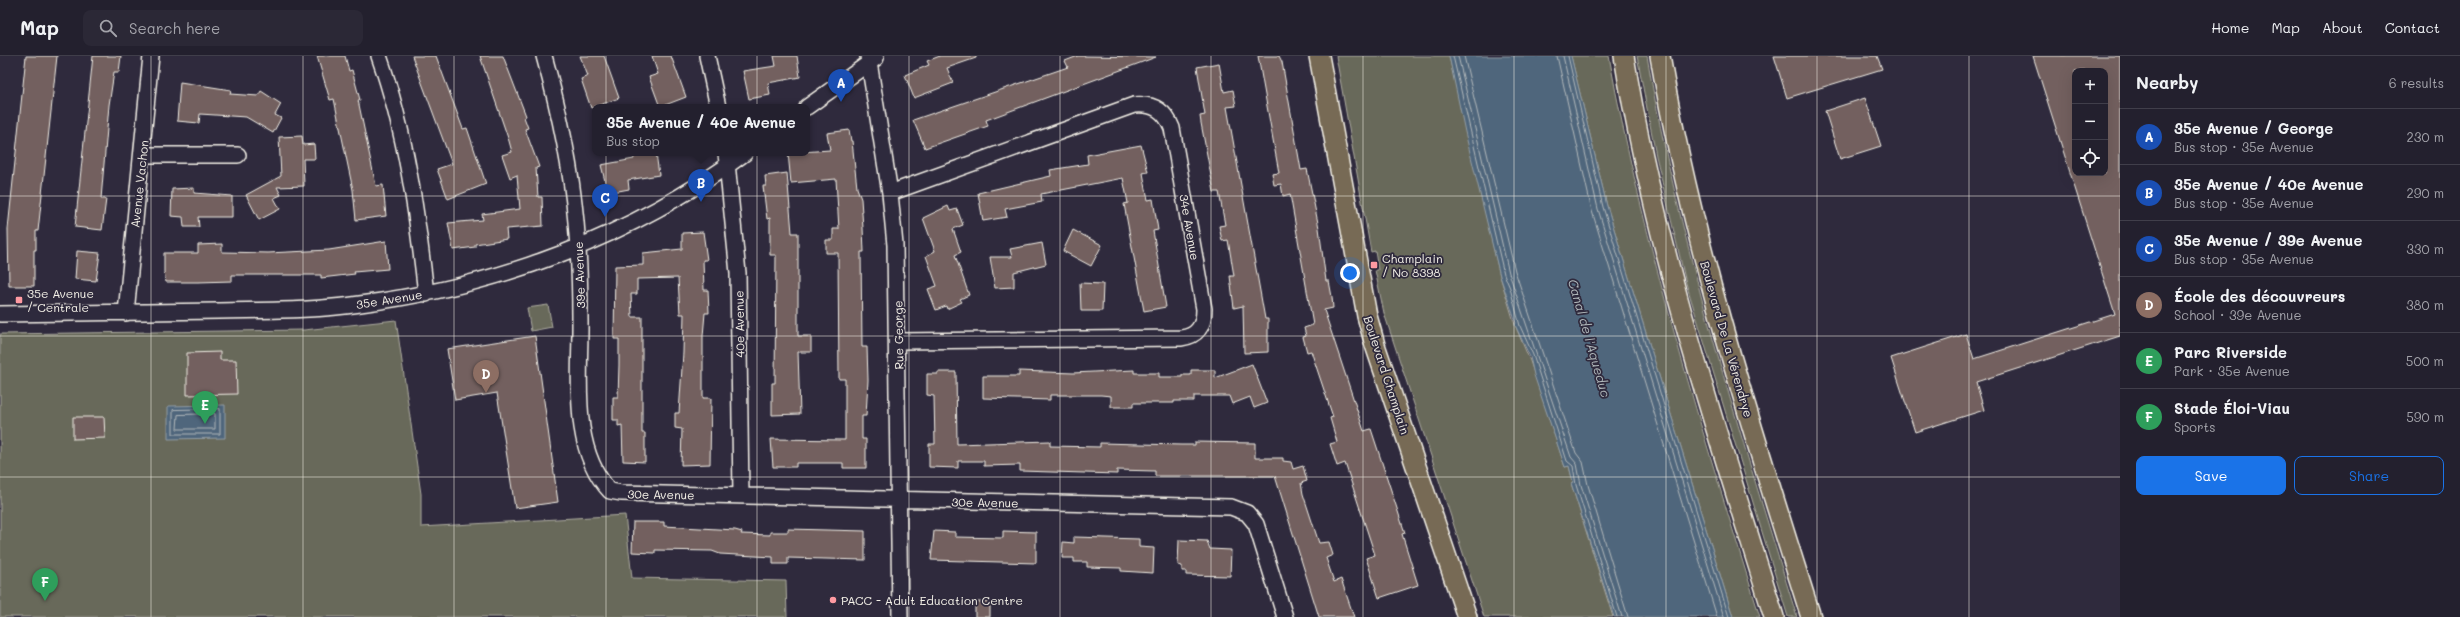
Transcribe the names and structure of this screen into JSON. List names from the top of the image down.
{
  "streets": {
    "main road": ["Boulevard De La Vérendrye", "Boulevard Champlain"],
    "street": [
      "Avenue Vachon",
      "34e Avenue",
      "39e Avenue",
      "35e Avenue",
      "40e Avenue",
      "Rue George",
      "30e Avenue"
    ]
  },
  "crossings": [
    ["Avenue Vachon", "35e Avenue"],
    ["34e Avenue", "Rue George"],
    ["39e Avenue", "35e Avenue"],
    ["39e Avenue", "30e Avenue"],
    ["35e Avenue", "40e Avenue"],
    ["40e Avenue", "30e Avenue"],
    ["Rue George", "30e Avenue"]
  ],
  "water": ["Canal de l'Aqueduc"],
  "places": {
    "transit": ["Champlain / No 8398", "35e Avenue / Centrale"],
    "other": ["PACC - Adult Education Centre"]
  },
  "page": {
    "header": "Map",
    "search": "Search here",
    "nav": [
      "Home",
      "Map",
      "About",
      "Contact"
    ],
    "heading": ["Nearby", "6 results"],
    "map_buttons": ["+", "−"],
    "pins": [
      "A",
      "B",
      "C",
      "D",
      "E",
      "F"
    ],
    "popup": ["35e Avenue / 40e Avenue", "Bus stop"],
    "list": [
      {
        "mark": "A",
        "name": "35e Avenue / George",
        "note": "Bus stop · 35e Avenue",
        "value": "230 m"
      },
      {
        "mark": "B",
        "name": "35e Avenue / 40e Avenue",
        "note": "Bus stop · 35e Avenue",
        "value": "290 m"
      },
      {
        "mark": "C",
        "name": "35e Avenue / 39e Avenue",
        "note": "Bus stop · 35e Avenue",
        "value": "330 m"
      },
      {
        "mark": "D",
        "name": "École des découvreurs",
        "note": "School · 39e Avenue",
        "value": "380 m"
      },
      {
        "mark": "E",
        "name": "Parc Riverside",
        "note": "Park · 35e Avenue",
        "value": "500 m"
      },
      {
        "mark": "F",
        "name": "Stade Éloi-Viau",
        "note": "Sports",
        "value": "590 m"
      }
    ],
    "buttons": ["Save", "Share"]
  }
}
